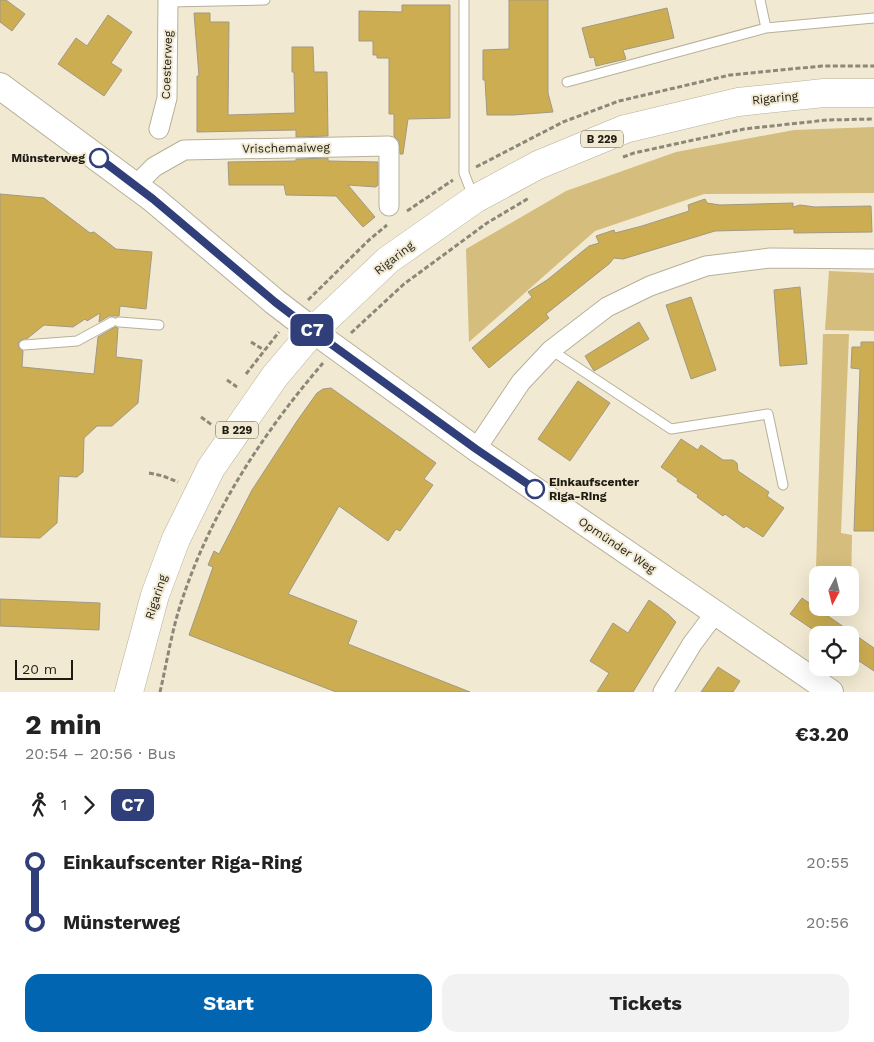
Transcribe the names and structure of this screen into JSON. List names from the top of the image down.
{
  "streets": {
    "main road": ["Rigaring", "B 229", "Opmünder Weg"],
    "street": ["Coesterweg", "Vrischemaiweg"]
  },
  "crossings": [
    ["Rigaring", "Opmünder Weg"],
    ["Vrischemaiweg", "Opmünder Weg"]
  ],
  "places": ["Münsterweg", "Einkaufscenter Riga-Ring"],
  "lines": ["bus line C7"],
  "scale_bar": "20 m",
  "north": "bottom",
  "page": {
    "on_map": "C7",
    "scale": "20 m",
    "heading": ["2 min", "20:54 – 20:56 · Bus", "€3.20"],
    "legs": ["1", "C7"],
    "list": [
      {
        "name": "Einkaufscenter Riga-Ring",
        "value": "20:55"
      },
      {
        "name": "Münsterweg",
        "value": "20:56"
      }
    ],
    "buttons": ["Start", "Tickets"]
  }
}
